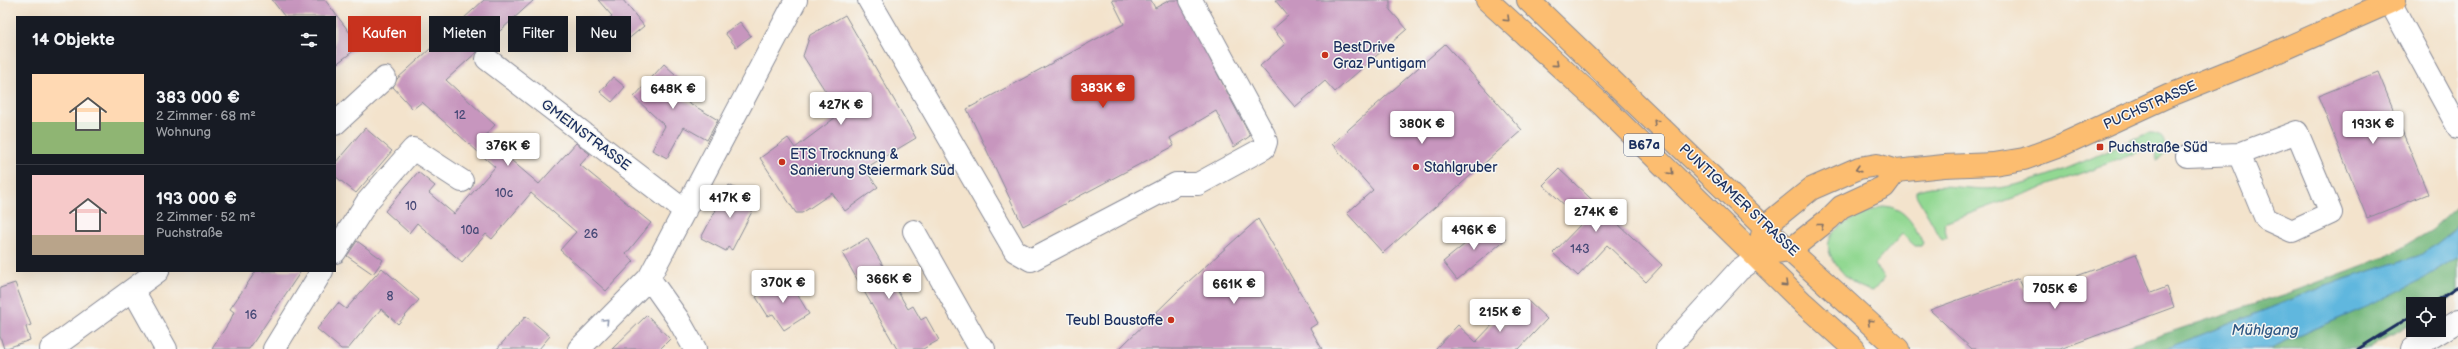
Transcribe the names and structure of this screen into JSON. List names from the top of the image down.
{
  "streets": {
    "main road": ["PUCHSTRASSE", "B67a", "PUNTIGAMER STRASSE"],
    "street": ["GMEINSTRASSE"]
  },
  "crossings": [
    ["PUCHSTRASSE", "PUNTIGAMER STRASSE"]
  ],
  "water": ["Mühlgang"],
  "places": {
    "other": [
      "BestDrive Graz Puntigam",
      "ETS Trocknung & Sanierung Steiermark Süd",
      "Stahlgruber",
      "Teubl Baustoffe"
    ],
    "transit": ["Puchstraße Süd"]
  },
  "house_numbers": [
    "12",
    "10c",
    "10",
    "10a",
    "26",
    "143",
    "8",
    "16"
  ],
  "page": {
    "chip": [
      "Kaufen",
      "Mieten",
      "Filter",
      "Neu"
    ],
    "heading": "14 Objekte",
    "list": [
      {
        "name": "383 000 €",
        "note": "2 Zimmer · 68 m² · Wohnung"
      },
      {
        "name": "193 000 €",
        "note": "2 Zimmer · 52 m² · Puchstraße"
      }
    ],
    "price": [
      "383K €",
      "648K €",
      "427K €",
      "380K €",
      "193K €",
      "376K €",
      "417K €",
      "274K €",
      "496K €",
      "366K €",
      "370K €",
      "661K €",
      "705K €",
      "215K €"
    ]
  }
}
